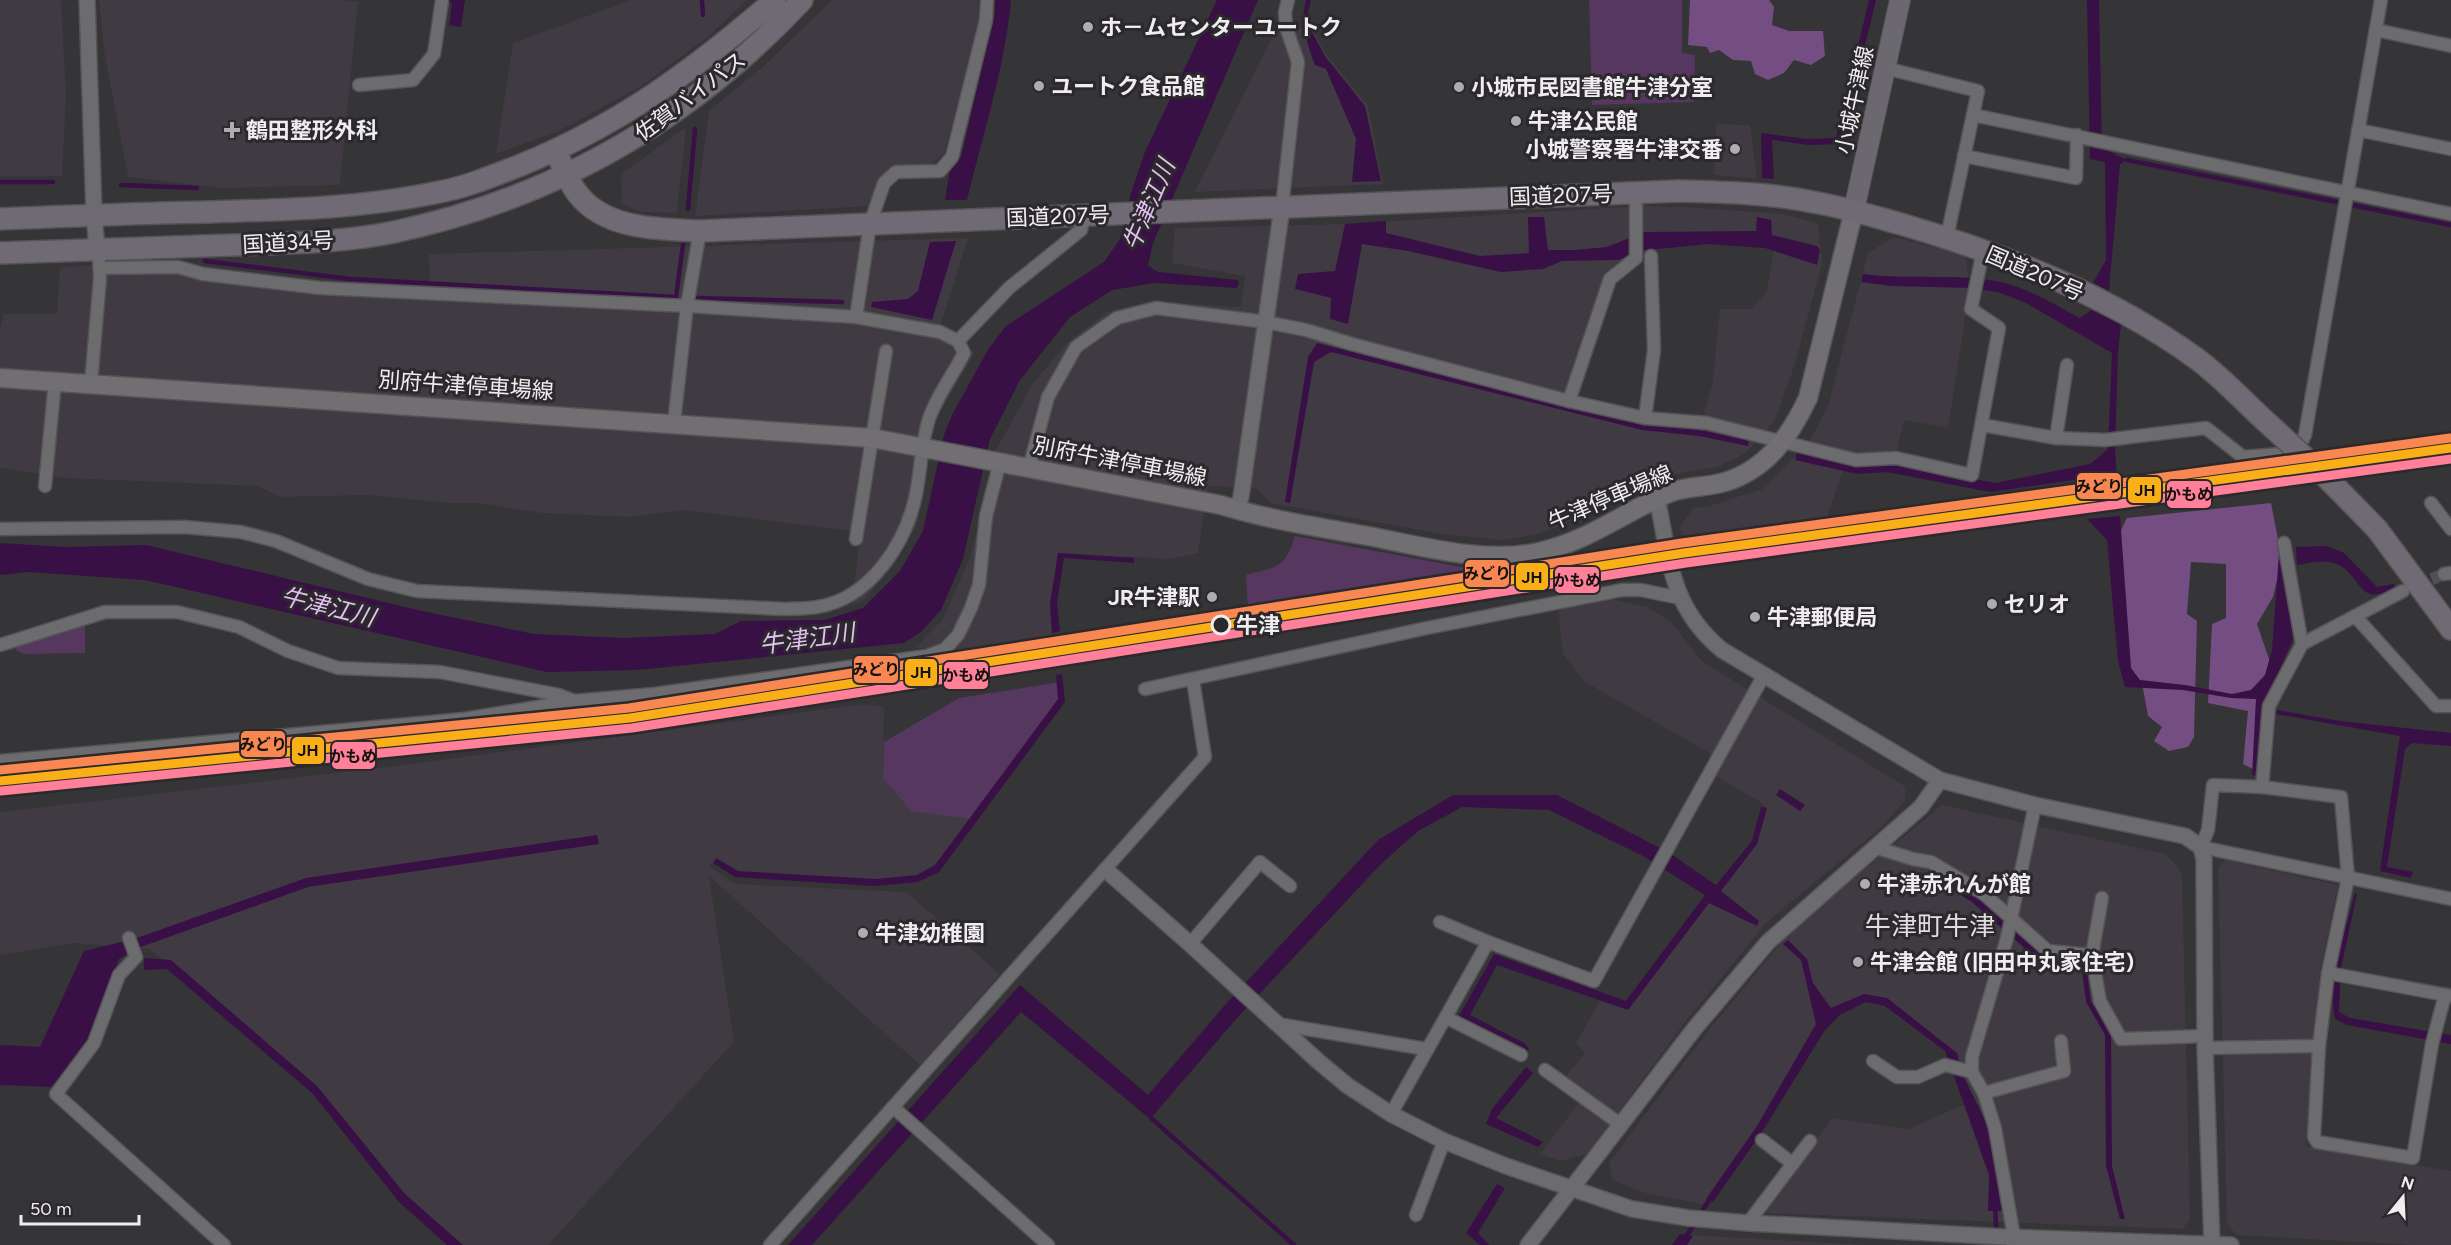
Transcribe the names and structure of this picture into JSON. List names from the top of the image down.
{
  "streets": {
    "highway": ["佐賀バイパス", "国道207号", "国道34号"],
    "main road": ["小城牛津線", "別府牛津停車場線", "牛津停車場線"]
  },
  "crossings": [
    ["佐賀バイパス", "国道207号"],
    ["佐賀バイパス", "国道34号"],
    ["小城牛津線", "国道207号"],
    ["小城牛津線", "牛津停車場線"],
    ["国道207号", "国道34号"],
    ["国道207号", "牛津停車場線"],
    ["別府牛津停車場線", "牛津停車場線"]
  ],
  "districts": ["牛津町牛津"],
  "water": ["牛津江川"],
  "places": {
    "other": [
      "ホ－ムセンターユートク",
      "ユートク食品館",
      "小城市民図書館牛津分室",
      "牛津公民館",
      "小城警察署牛津交番",
      "JR牛津駅",
      "セリオ",
      "牛津郵便局",
      "牛津",
      "牛津赤れんが館",
      "牛津幼稚園",
      "牛津会館 (旧田中丸家住宅)"
    ],
    "health": ["鶴田整形外科"]
  },
  "lines": ["transit line みどり", "transit line JH", "transit line かもめ"],
  "scale_bar": "50 m",
  "north": "top"
}
